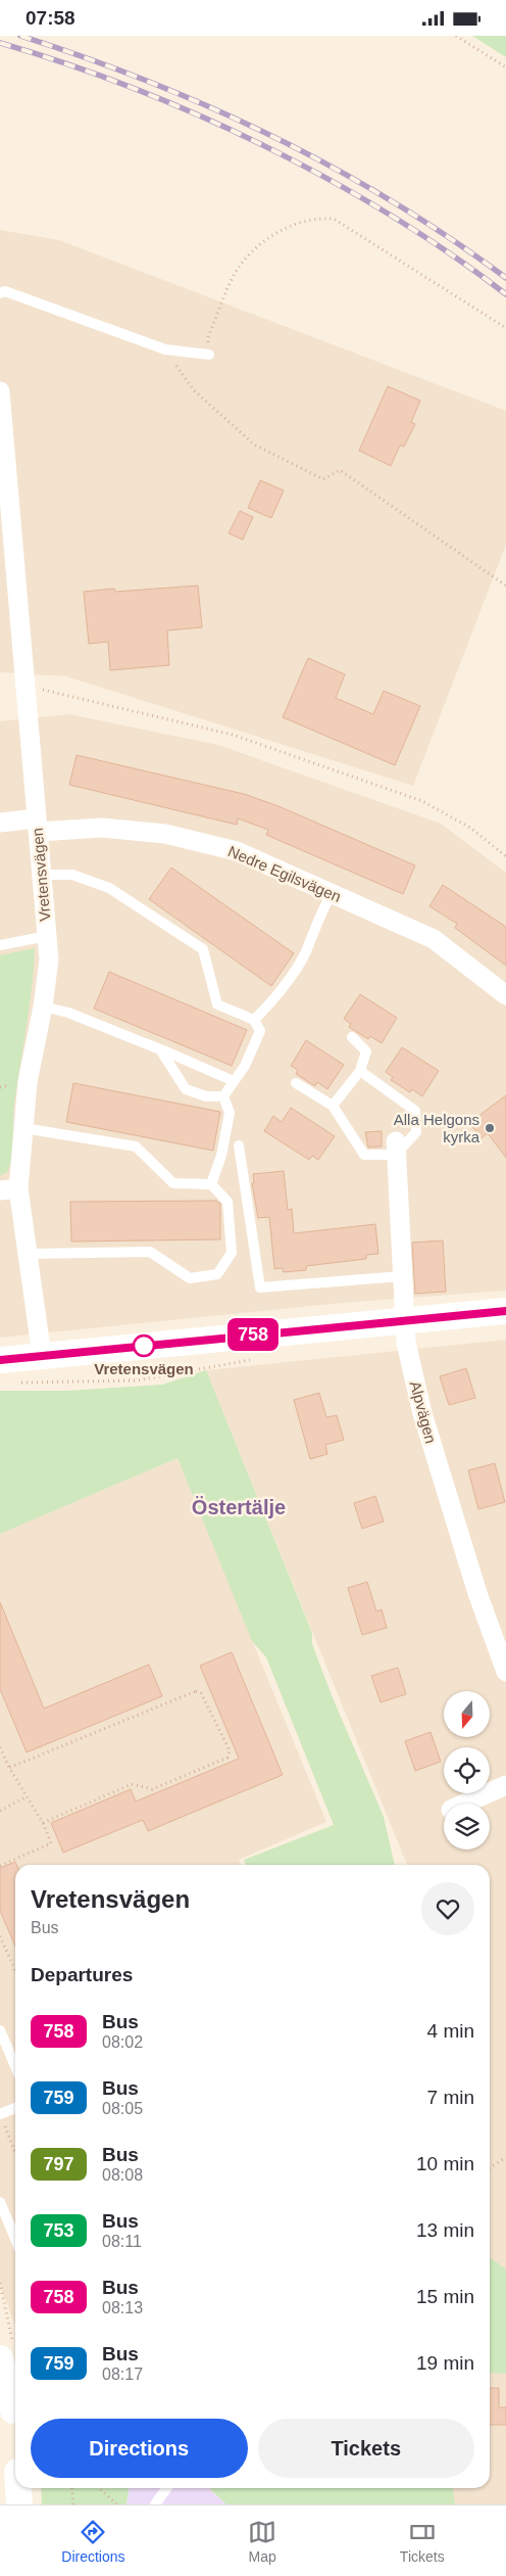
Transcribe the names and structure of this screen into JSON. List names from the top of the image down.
{
  "streets": {
    "street": ["Nedre Egilsvägen", "Vretensvägen", "Alpvägen"]
  },
  "crossings": [
    ["Nedre Egilsvägen", "Vretensvägen"]
  ],
  "districts": ["Östertälje"],
  "places": ["Alla Helgons kyrka", "Vretensvägen"],
  "lines": ["bus line 758"],
  "north": "bottom",
  "page": {
    "status": "07:58",
    "on_map": "758",
    "heading": [
      ["Vretensvägen", "Bus"],
      "Departures"
    ],
    "list": [
      {
        "mark": "758",
        "name": "Bus",
        "note": "08:02",
        "value": "4 min"
      },
      {
        "mark": "759",
        "name": "Bus",
        "note": "08:05",
        "value": "7 min"
      },
      {
        "mark": "797",
        "name": "Bus",
        "note": "08:08",
        "value": "10 min"
      },
      {
        "mark": "753",
        "name": "Bus",
        "note": "08:11",
        "value": "13 min"
      },
      {
        "mark": "758",
        "name": "Bus",
        "note": "08:13",
        "value": "15 min"
      },
      {
        "mark": "759",
        "name": "Bus",
        "note": "08:17",
        "value": "19 min"
      }
    ],
    "buttons": ["Directions", "Tickets"],
    "tabs": ["Directions", "Map", "Tickets"]
  }
}
